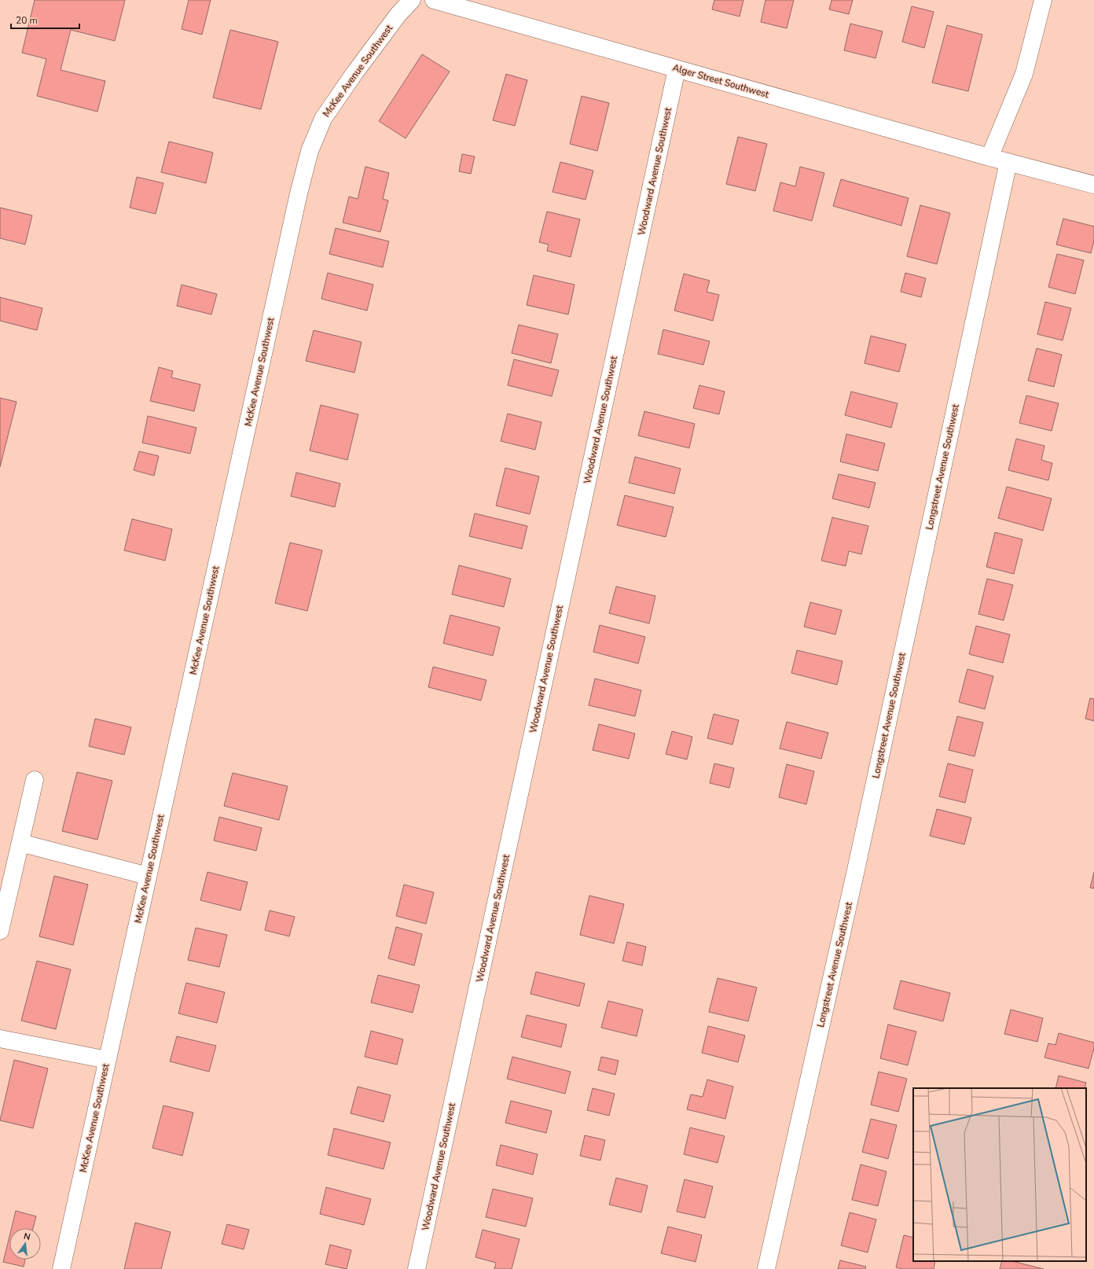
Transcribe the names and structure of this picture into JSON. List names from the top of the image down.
{
  "streets": {
    "street": [
      "McKee Avenue Southwest",
      "Alger Street Southwest",
      "Woodward Avenue Southwest",
      "Longstreet Avenue Southwest"
    ]
  },
  "crossings": [
    ["Alger Street Southwest", "Woodward Avenue Southwest"],
    ["Alger Street Southwest", "Longstreet Avenue Southwest"]
  ],
  "scale_bar": "20 m",
  "north": "top"
}
